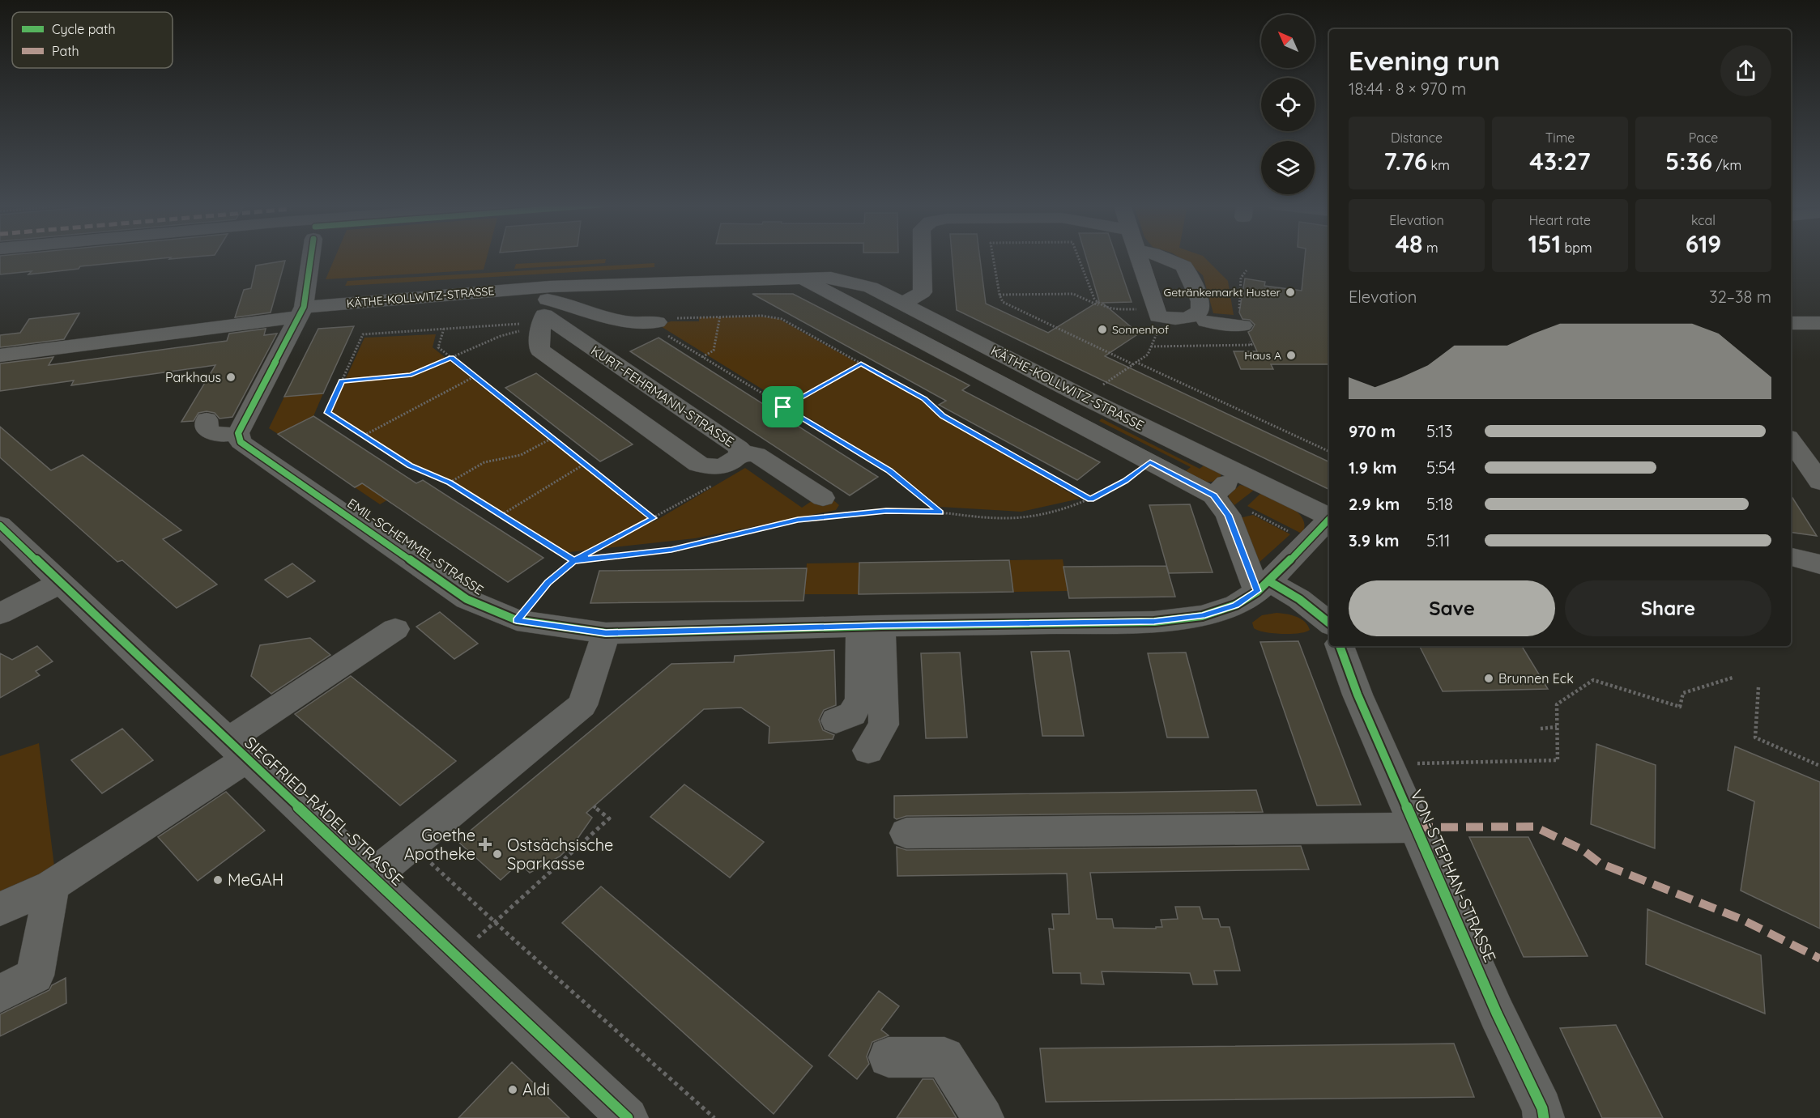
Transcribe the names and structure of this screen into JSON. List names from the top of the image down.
{
  "streets": {
    "street": [
      "KÄTHE-KOLLWITZ-STRASSE",
      "KURT-FEHRMANN-STRASSE",
      "EMIL-SCHEMMEL-STRASSE",
      "SIEGFRIED-RÄDEL-STRASSE",
      "VON-STEPHAN-STRASSE"
    ]
  },
  "crossings": [
    ["KÄTHE-KOLLWITZ-STRASSE", "KURT-FEHRMANN-STRASSE"]
  ],
  "places": {
    "other": [
      "Getränkemarkt Huster",
      "Sonnenhof",
      "Haus A",
      "Parkhaus",
      "Brunnen Eck",
      "Ostsächsische Sparkasse",
      "MeGAH",
      "Aldi"
    ],
    "health": ["Goethe Apotheke"]
  },
  "legend": ["Cycle path", "Path"],
  "north": "top left",
  "page": {
    "heading": ["Evening run", "18:44 · 8 × 970 m"],
    "stats": [
      ["Distance", "7.76 km"],
      ["Time", "43:27"],
      ["Pace", "5:36 /km"],
      ["Elevation", "48 m"],
      ["Heart rate", "151 bpm"],
      ["kcal", "619"]
    ],
    "chart": ["Elevation", "32–38 m"],
    "list": [
      {
        "name": "970 m",
        "note": "5:13"
      },
      {
        "name": "1.9 km",
        "note": "5:54"
      },
      {
        "name": "2.9 km",
        "note": "5:18"
      },
      {
        "name": "3.9 km",
        "note": "5:11"
      }
    ],
    "buttons": ["Save", "Share"]
  }
}
